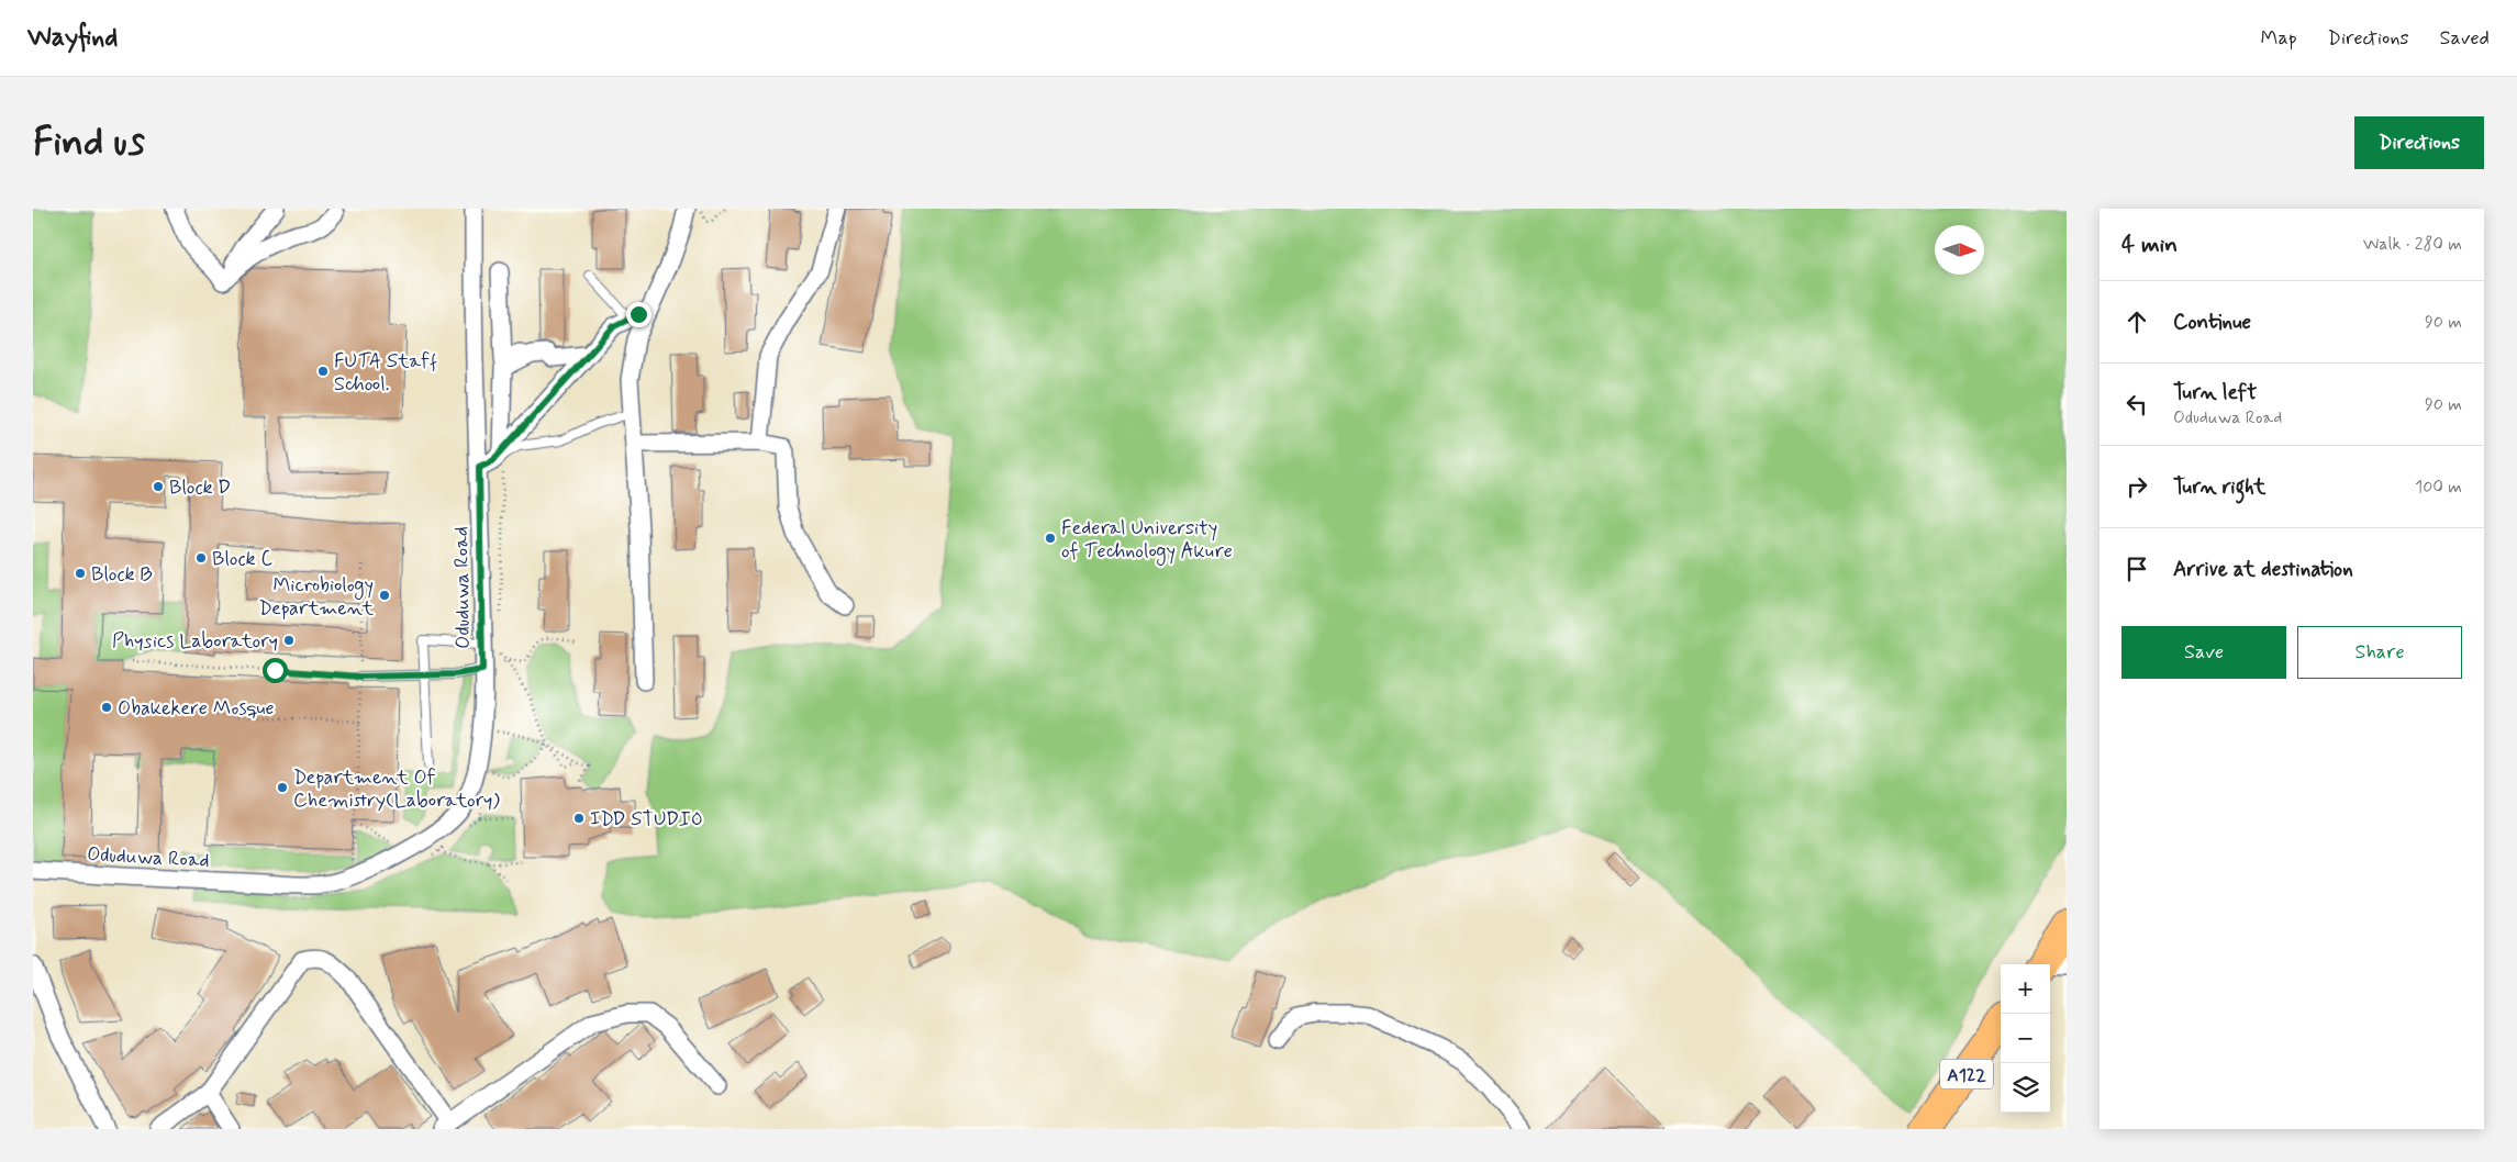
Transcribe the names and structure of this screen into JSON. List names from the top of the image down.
{
  "streets": {
    "highway": ["A122"],
    "street": ["Oduduwa Road"]
  },
  "places": [
    "FUTA Staff School.",
    "Block D",
    "Federal University of Technology Akure",
    "Block C",
    "Block B",
    "Microbiology Department",
    "Physics Laboratory",
    "Obakekere Mosque",
    "Department Of Chemistry(Laboratory)",
    "IDD STUDIO"
  ],
  "north": "right",
  "page": {
    "header": "Wayfind",
    "nav": ["Map", "Directions", "Saved"],
    "buttons": [
      "Directions",
      ["Save", "Share"]
    ],
    "title": "Find us",
    "heading": ["4 min", "Walk · 280 m"],
    "list": [
      ["Continue", "90 m"],
      ["Turn left", "Oduduwa Road", "90 m"],
      ["Turn right", "100 m"],
      "Arrive at destination"
    ],
    "map_buttons": ["+", "−"]
  }
}
